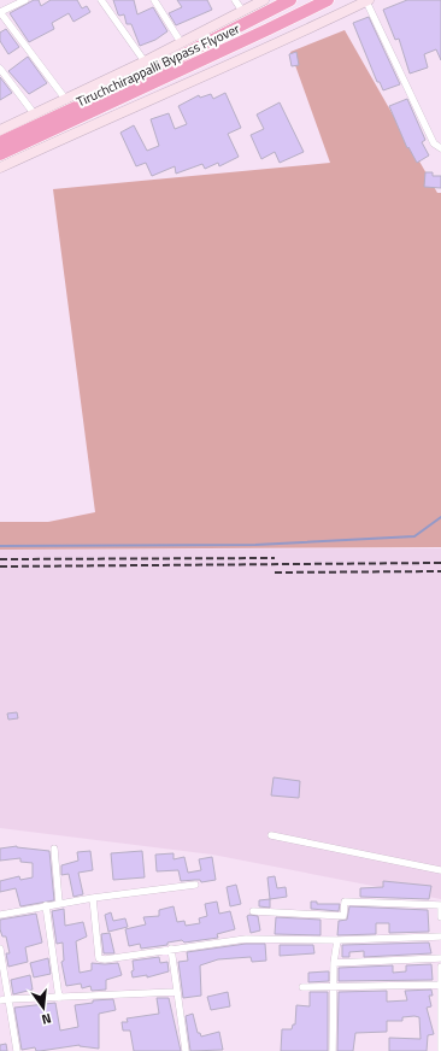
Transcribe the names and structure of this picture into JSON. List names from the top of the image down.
{
  "streets": {
    "highway": ["Tiruchchirappalli Bypass Flyover"]
  },
  "north": "bottom"
}
